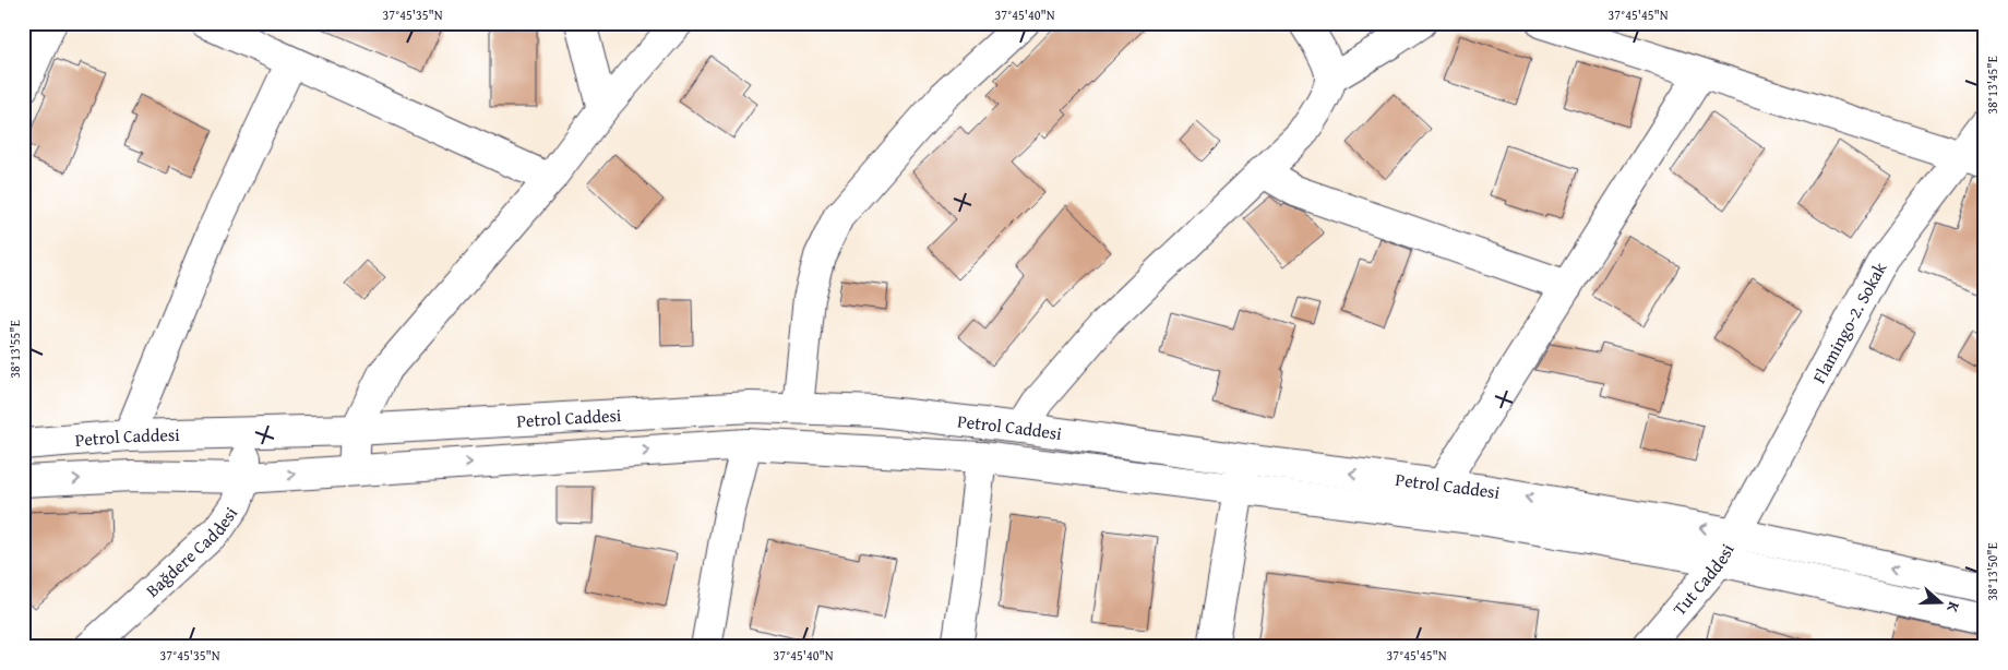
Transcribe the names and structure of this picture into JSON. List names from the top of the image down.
{
  "streets": {
    "street": [
      "Flamingo-2. Sokak",
      "Petrol Caddesi",
      "Bağdere Caddesi",
      "Tut Caddesi"
    ]
  },
  "crossings": [
    ["Flamingo-2. Sokak", "Petrol Caddesi"],
    ["Flamingo-2. Sokak", "Tut Caddesi"],
    ["Petrol Caddesi", "Bağdere Caddesi"],
    ["Petrol Caddesi", "Tut Caddesi"]
  ],
  "north": "right",
  "coordinates": [
    "37°45'35\"N",
    "37°45'40\"N",
    "37°45'45\"N",
    "38°13'45\"E",
    "38°13'55\"E",
    "38°13'50\"E"
  ]
}
